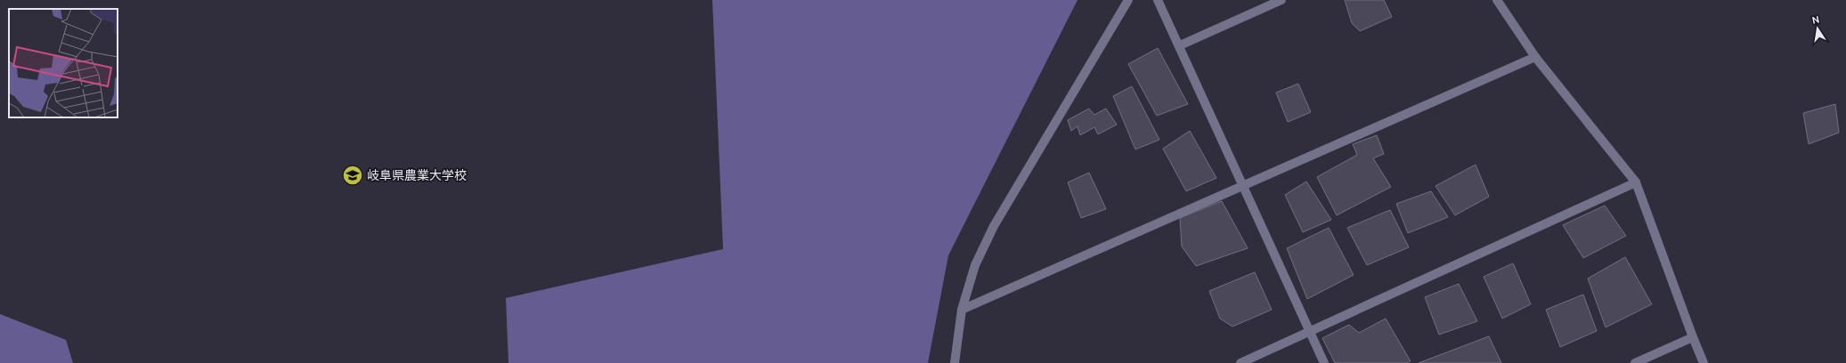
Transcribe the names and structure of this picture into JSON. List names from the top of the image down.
{
  "places": {
    "school or university": ["岐阜県農業大学校"]
  },
  "north": "top"
}
